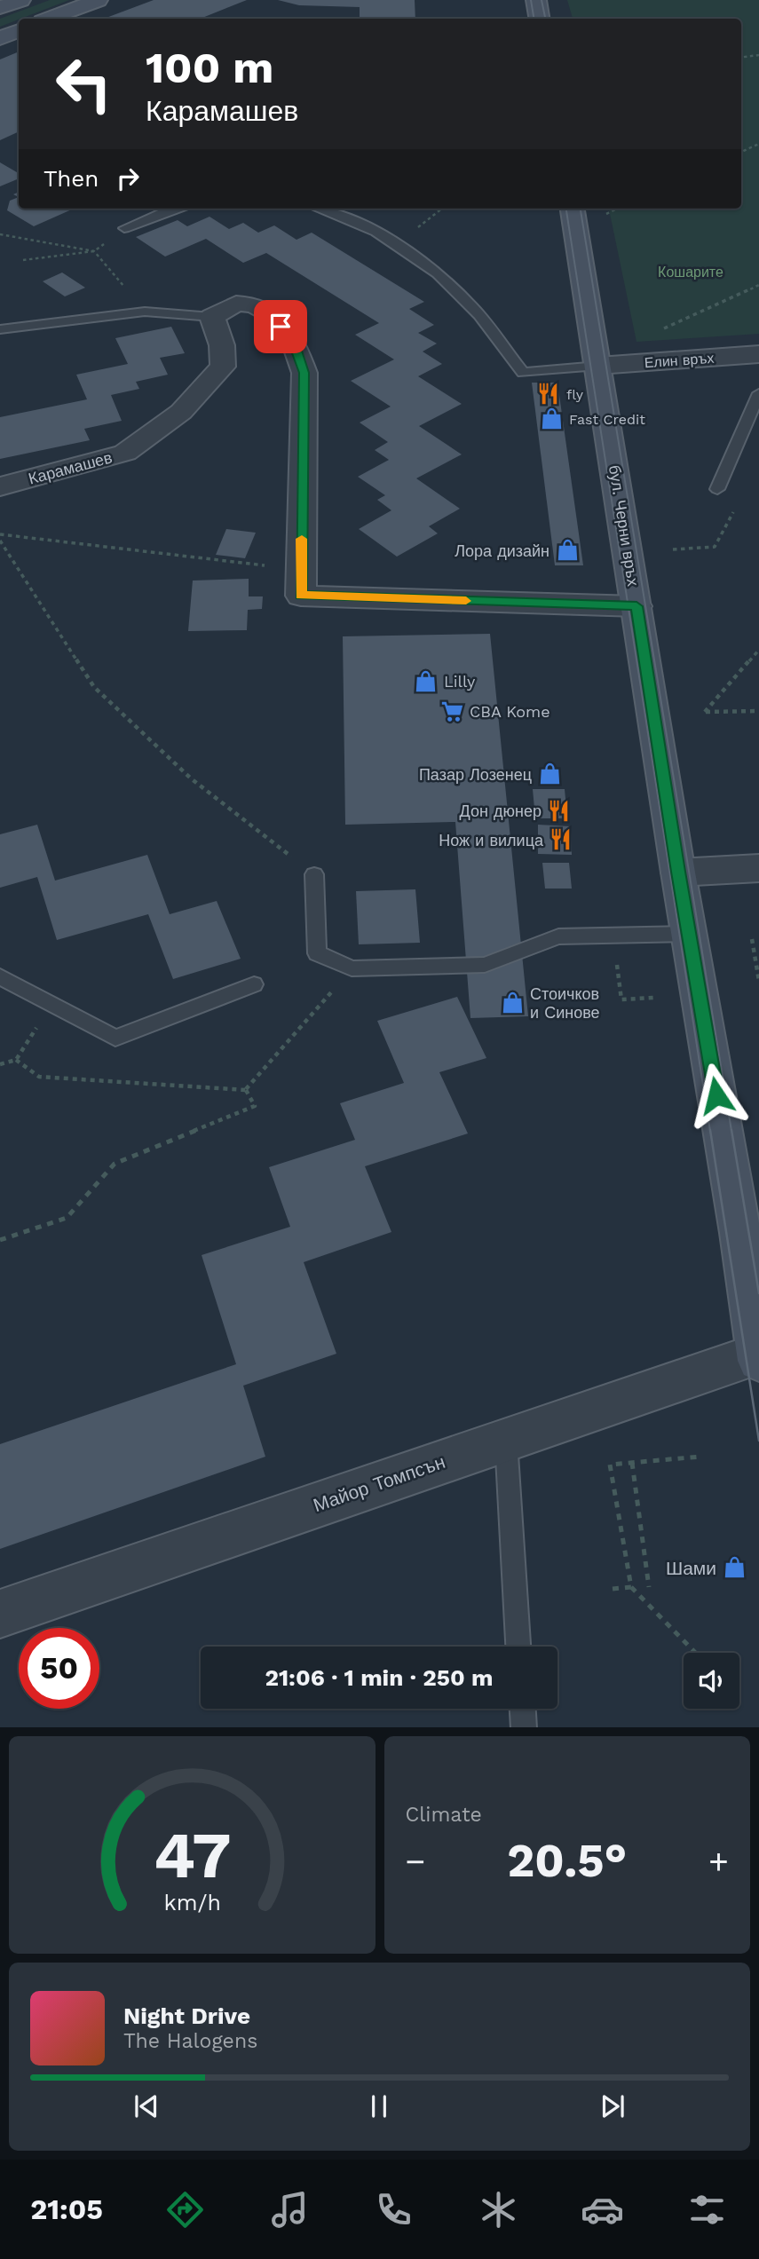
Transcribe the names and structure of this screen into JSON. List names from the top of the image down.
{
  "streets": {
    "main road": ["бул. Черни връх"],
    "street": ["Елин връх", "Карамашев", "Майор Томпсън"]
  },
  "crossings": [
    ["Елин връх", "бул. Черни връх"],
    ["бул. Черни връх", "Майор Томпсън"]
  ],
  "parks": ["Кошарите"],
  "places": {
    "restaurant": ["fly", "Дон дюнер", "Нож и вилица"],
    "shop": [
      "Fast Credit",
      "Лора дизайн",
      "Lilly",
      "Пазар Лозенец",
      "Стоичков и Синове",
      "Шами"
    ],
    "supermarket": ["CBA Kome"]
  },
  "page": {
    "turn": ["100 m", "Карамашев"],
    "then": "Then",
    "limit": "50",
    "trip": "21:06 · 1 min · 250 m",
    "tile": "Climate",
    "heat": ["−", "20.5°", "+"],
    "song": ["Night Drive", "The Halogens"],
    "tabs": "21:05",
    "gauge": ["47", "km/h"]
  }
}
